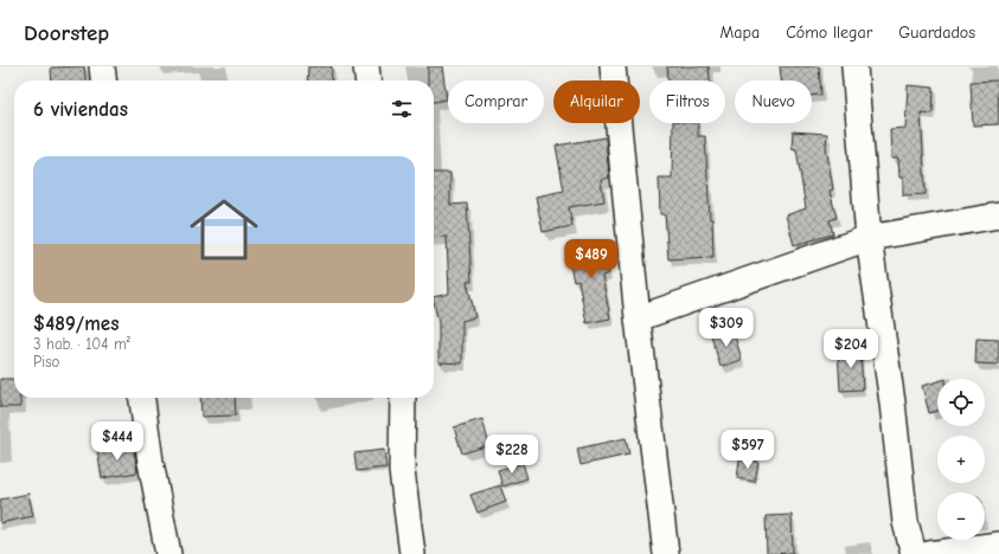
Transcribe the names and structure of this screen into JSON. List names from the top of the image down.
{
  "page": {
    "header": "Doorstep",
    "nav": ["Mapa", "Cómo llegar", "Guardados"],
    "chip": [
      "Comprar",
      "Alquilar",
      "Filtros",
      "Nuevo"
    ],
    "heading": "6 viviendas",
    "list": [
      {
        "name": "$489/mes",
        "note": "3 hab. · 104 m² · Piso"
      }
    ],
    "price": [
      "$489",
      "$309",
      "$204",
      "$444",
      "$597",
      "$228"
    ],
    "map_buttons": ["+", "−"]
  }
}
